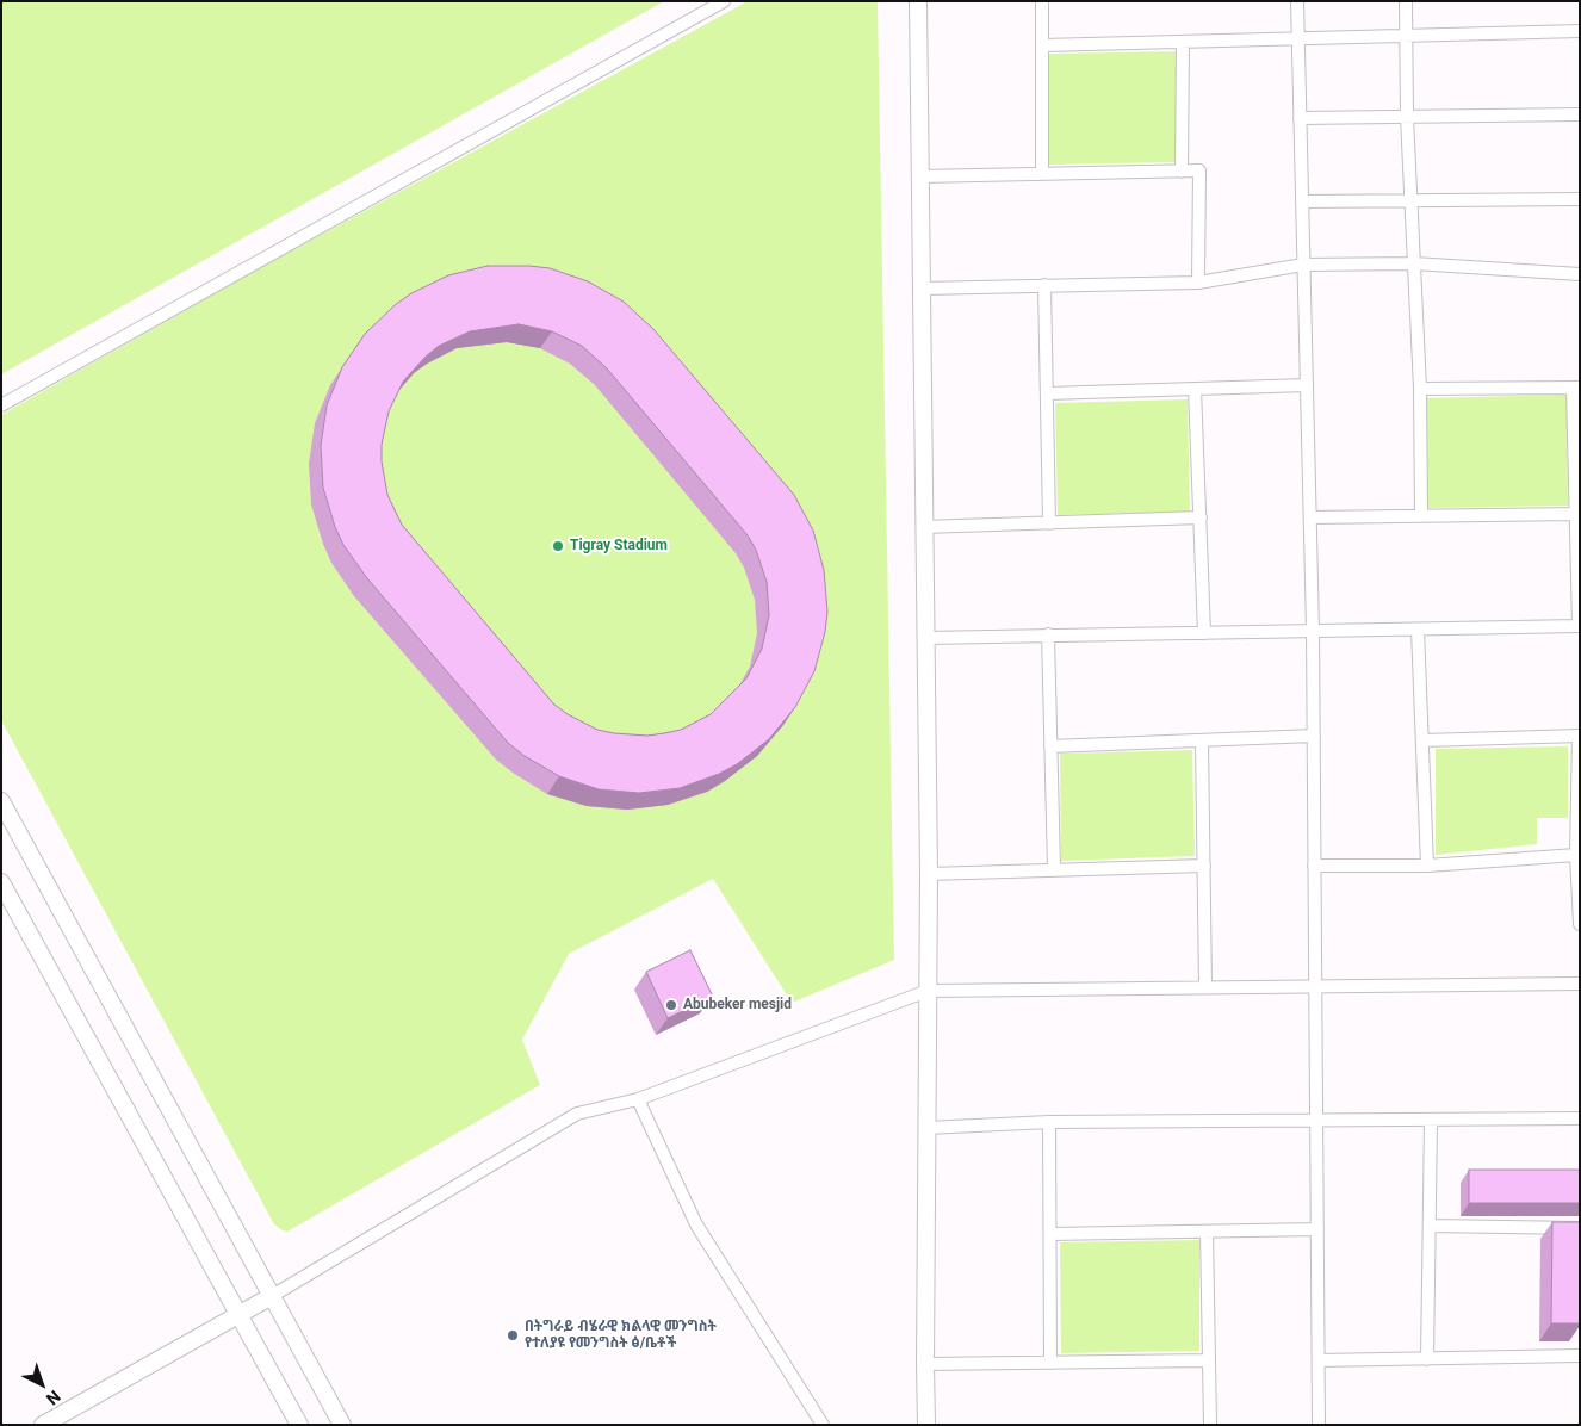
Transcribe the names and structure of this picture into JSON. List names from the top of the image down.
{
  "places": ["Tigray Stadium", "Abubeker mesjid", "በትግራይ ብሄራዊ ክልላዊ መንግስት የተለያዩ የመንግስት ፅ/ቤቶች"],
  "north": "bottom right"
}
